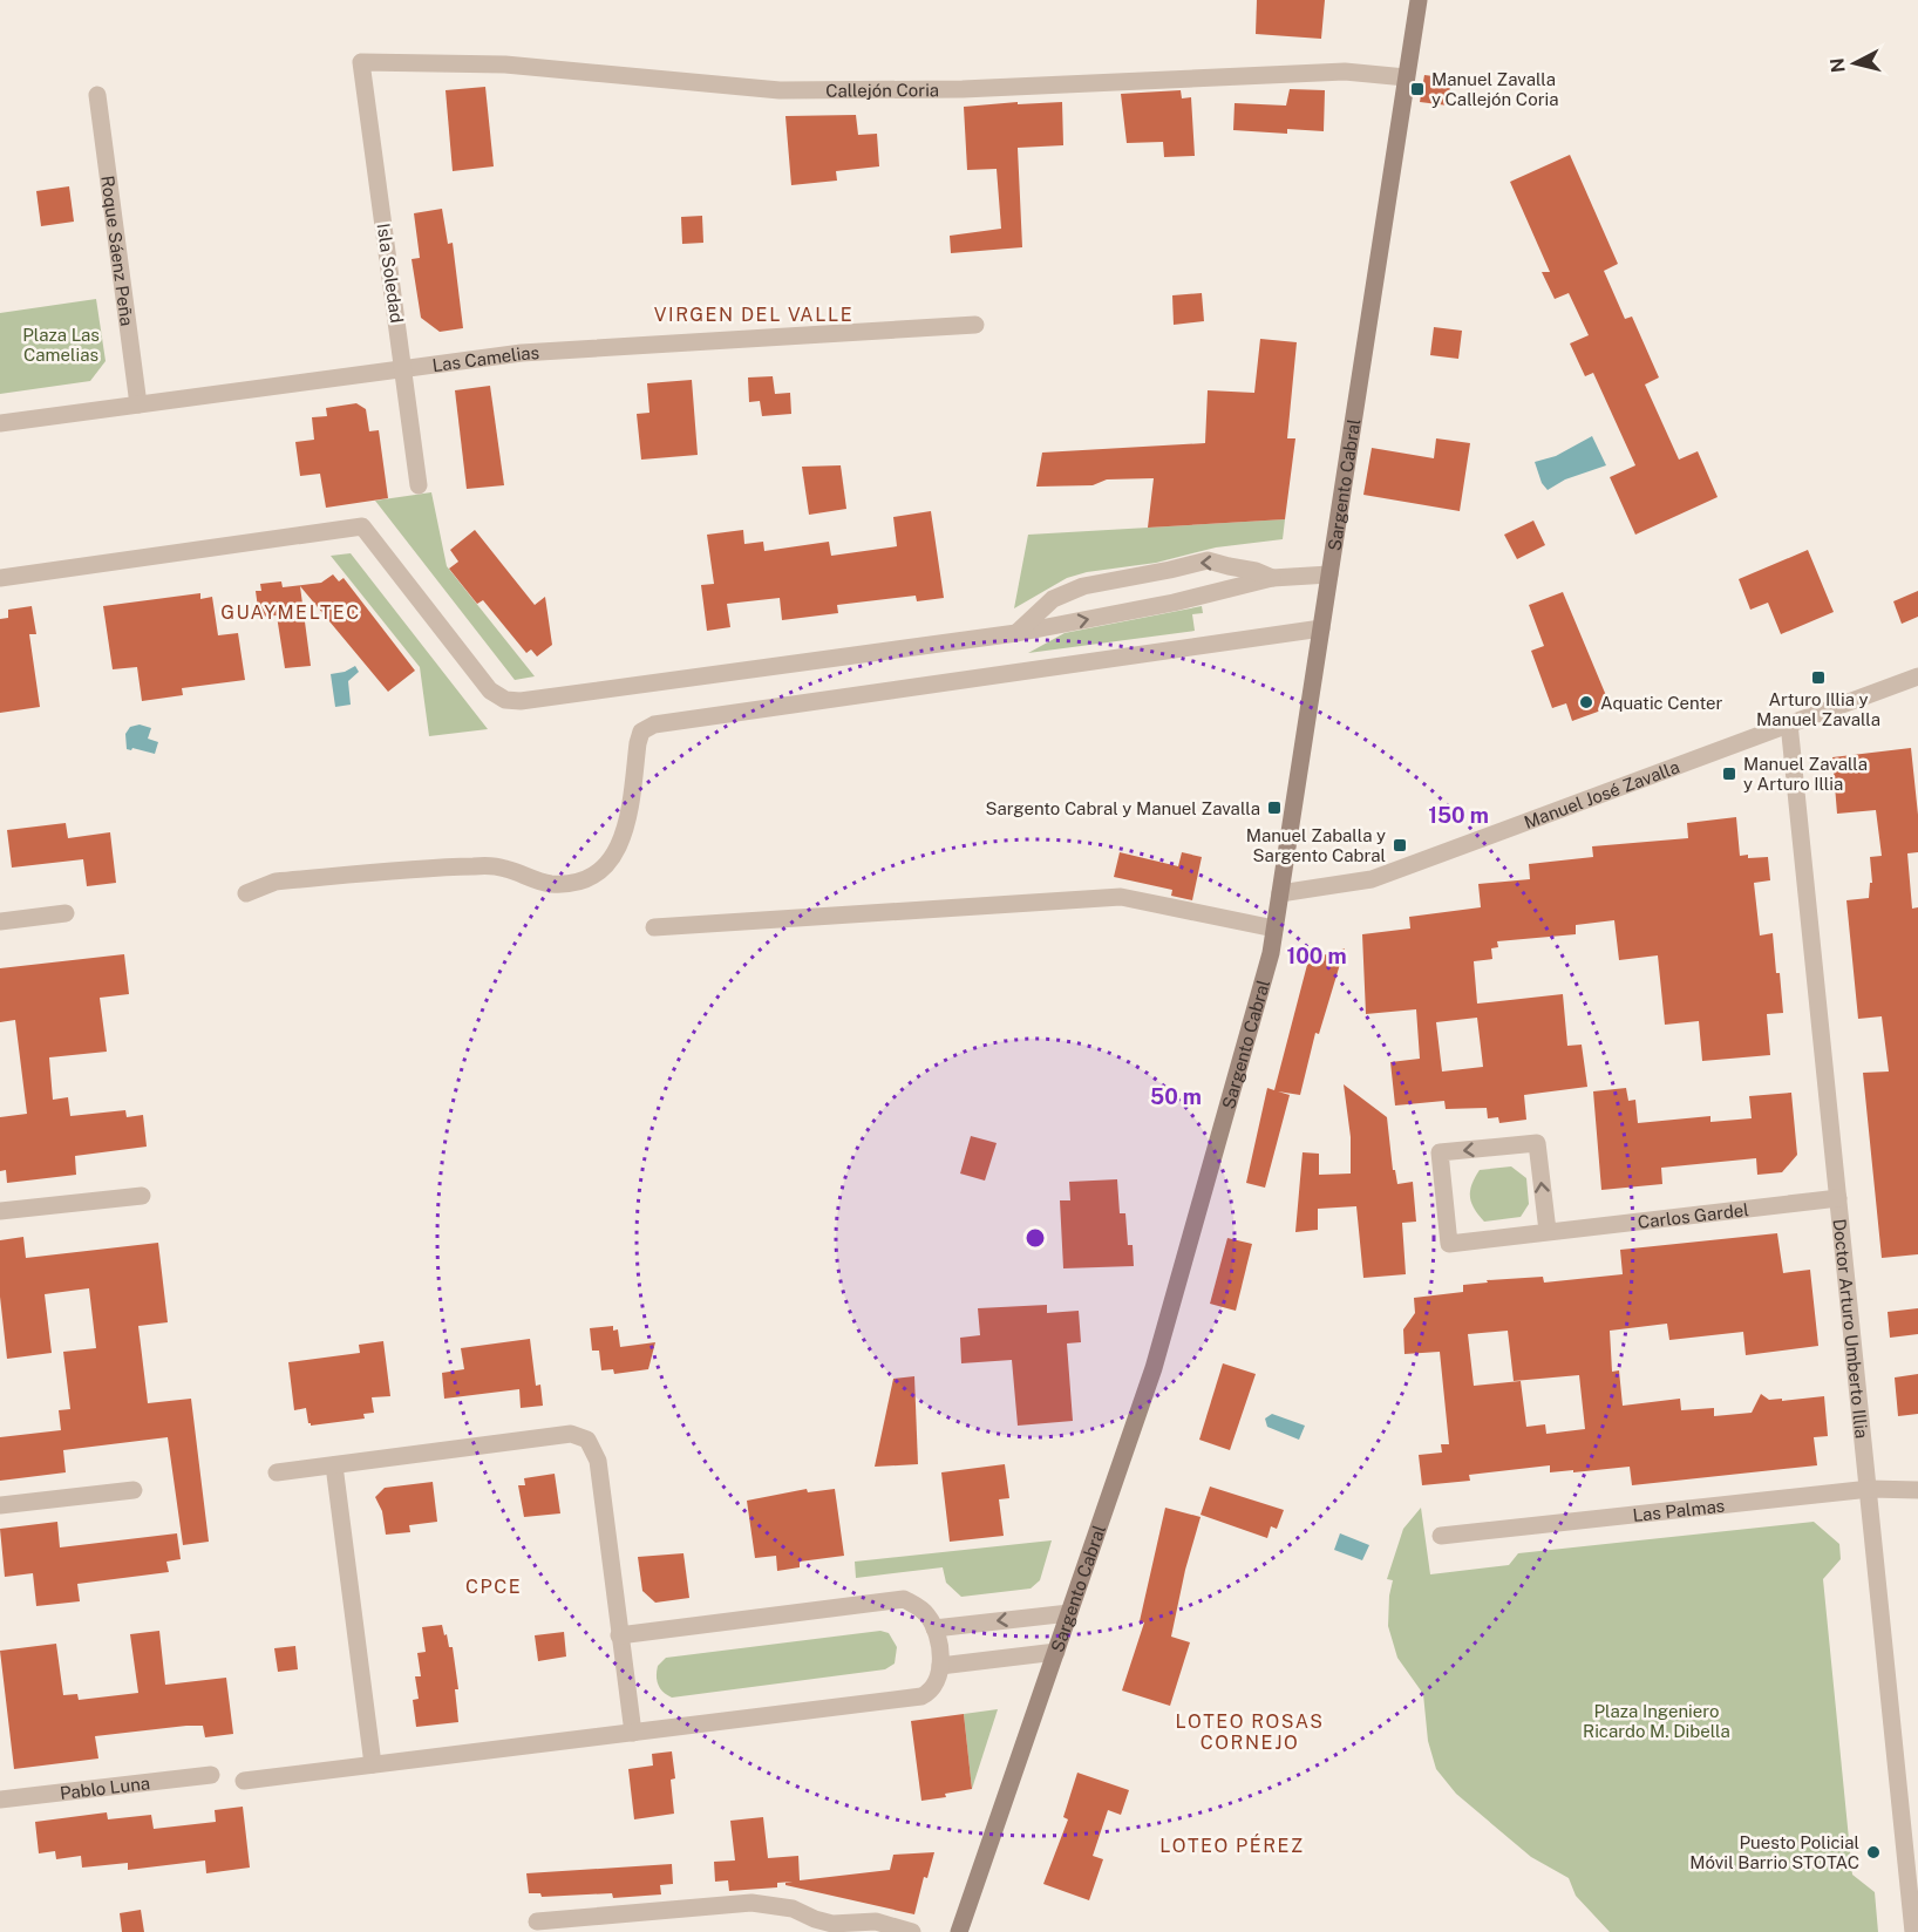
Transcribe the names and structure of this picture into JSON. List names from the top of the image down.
{
  "streets": {
    "main road": ["Sargento Cabral"],
    "street": [
      "Callejón Coria",
      "Roque Sáenz Peña",
      "Isla Soledad",
      "Las Camelias",
      "Manuel José Zavalla",
      "Carlos Gardel",
      "Doctor Arturo Umberto Illia",
      "Las Palmas",
      "Pablo Luna"
    ]
  },
  "crossings": [
    ["Callejón Coria", "Isla Soledad"],
    ["Callejón Coria", "Sargento Cabral"],
    ["Roque Sáenz Peña", "Las Camelias"],
    ["Isla Soledad", "Las Camelias"],
    ["Sargento Cabral", "Manuel José Zavalla"],
    ["Manuel José Zavalla", "Doctor Arturo Umberto Illia"],
    ["Carlos Gardel", "Doctor Arturo Umberto Illia"],
    ["Doctor Arturo Umberto Illia", "Las Palmas"]
  ],
  "districts": [
    "VIRGEN DEL VALLE",
    "GUAYMELTEC",
    "CPCE",
    "LOTEO ROSAS CORNEJO",
    "LOTEO PÉREZ"
  ],
  "parks": ["Plaza Las Camelias", "Plaza Ingeniero Ricardo M. Dibella"],
  "places": {
    "transit": [
      "Manuel Zavalla y Callejón Coria",
      "Arturo Illia y Manuel Zavalla",
      "Manuel Zavalla y Arturo Illia",
      "Sargento Cabral y Manuel Zavalla",
      "Manuel Zaballa y Sargento Cabral"
    ],
    "other": ["Aquatic Center", "Puesto Policial Móvil Barrio STOTAC"]
  },
  "north": "left",
  "rings": ["150 m", "100 m", "50 m"]
}
